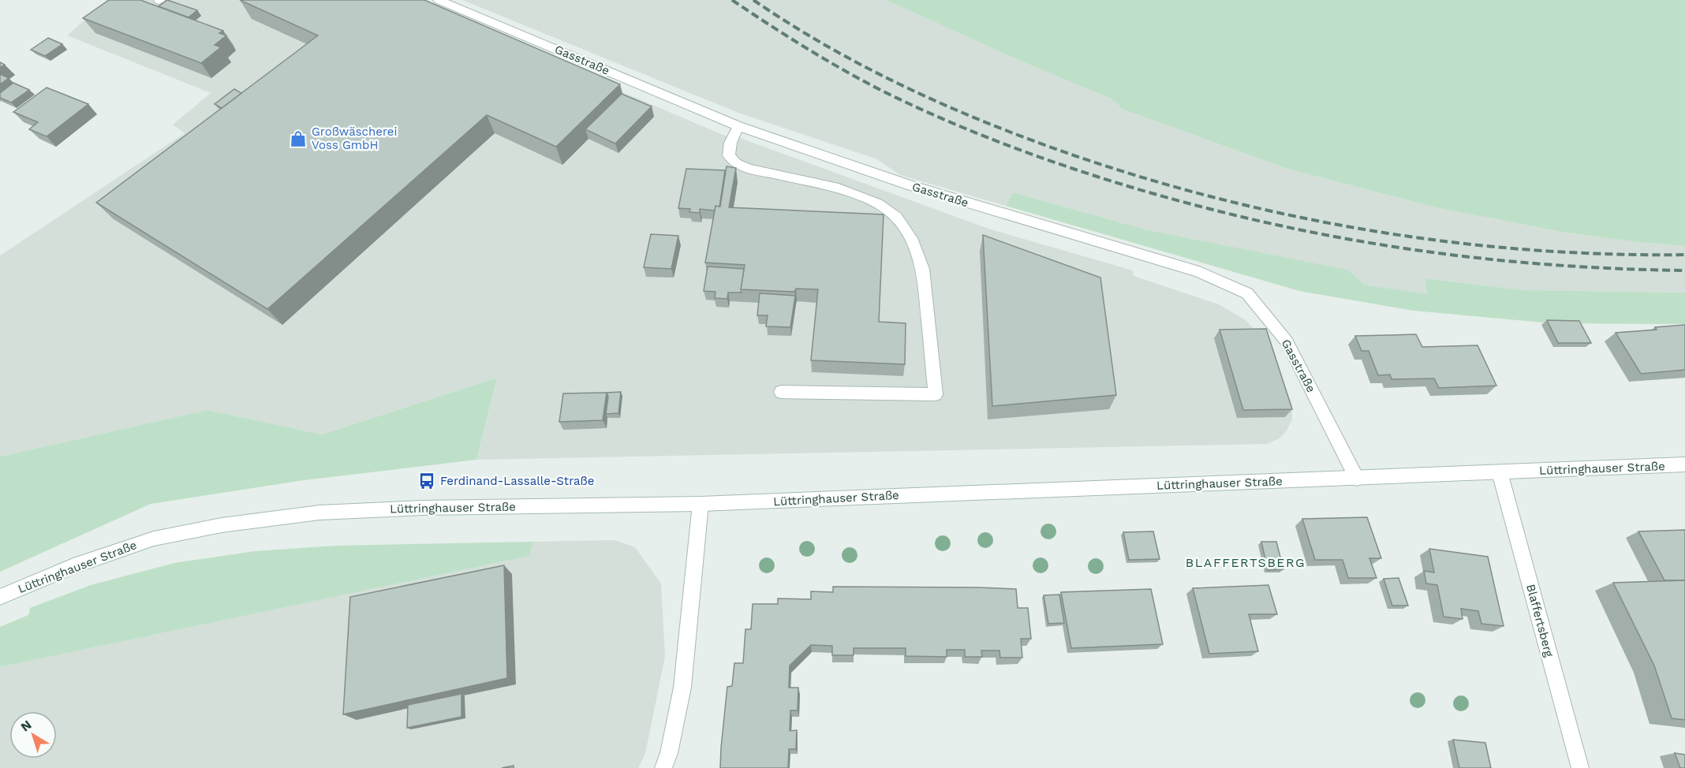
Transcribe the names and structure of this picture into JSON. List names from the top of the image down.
{
  "streets": {
    "street": ["Gasstraße", "Lüttringhauser Straße", "Blaffertsberg"]
  },
  "crossings": [
    ["Gasstraße", "Lüttringhauser Straße"],
    ["Lüttringhauser Straße", "Blaffertsberg"]
  ],
  "districts": ["BLAFFERTSBERG"],
  "places": {
    "shop": ["Großwäscherei Voss GmbH"],
    "bus stop": ["Ferdinand-Lassalle-Straße"]
  },
  "north": "top left"
}
